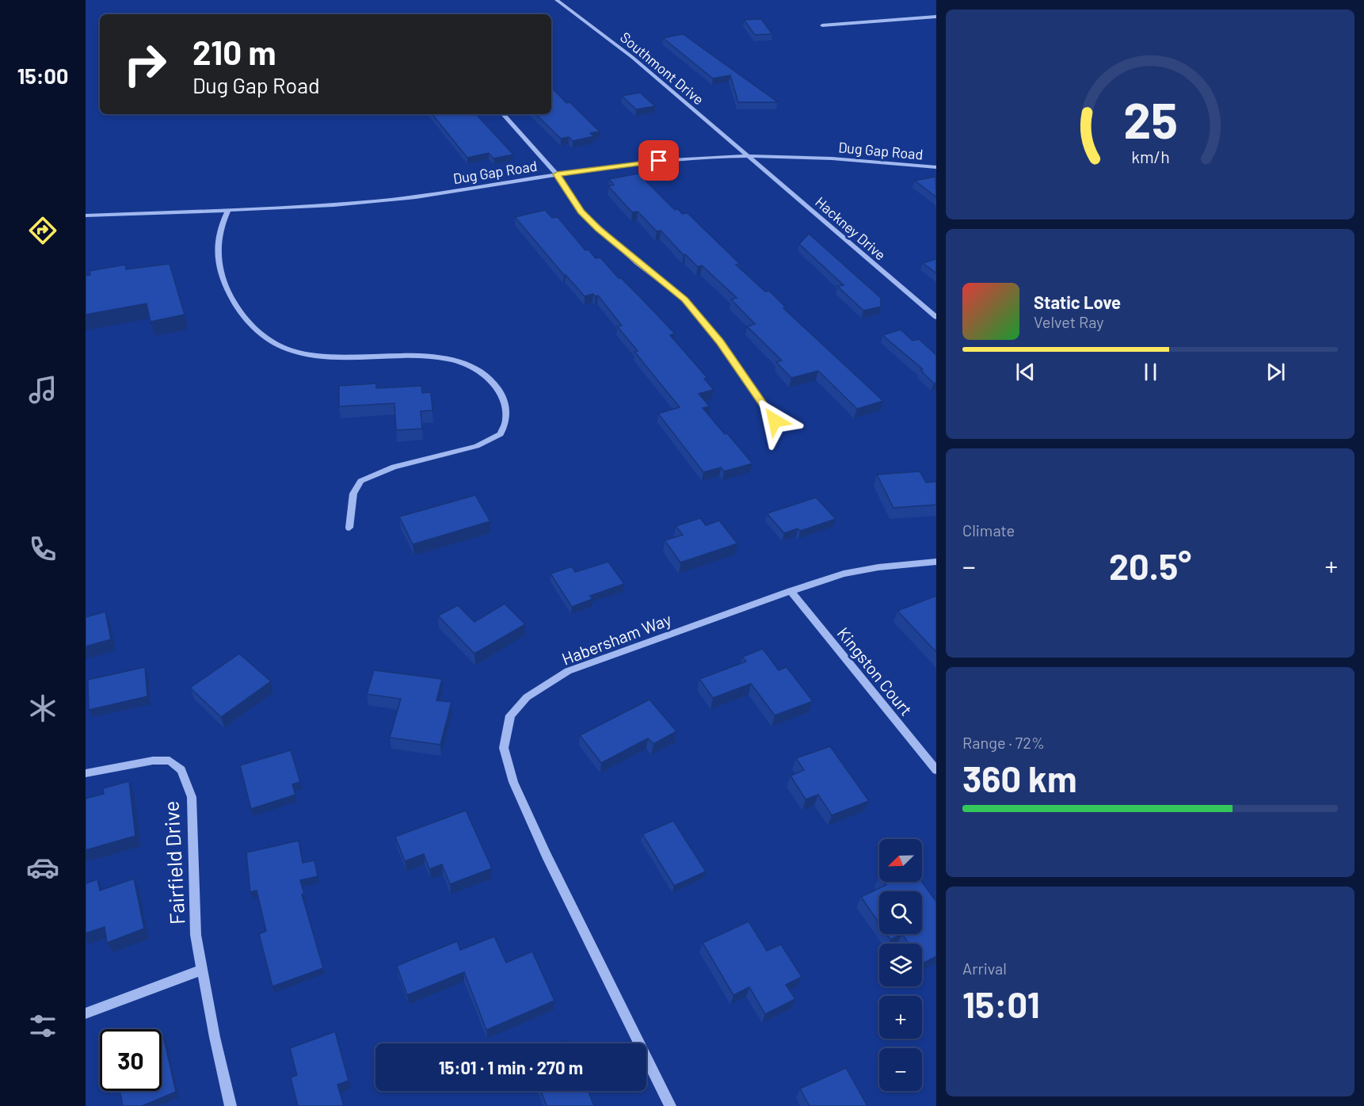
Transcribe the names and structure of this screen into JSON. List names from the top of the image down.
{
  "streets": {
    "street": [
      "Southmont Drive",
      "Dug Gap Road",
      "Hackney Drive",
      "Habersham Way",
      "Kingston Court",
      "Fairfield Drive"
    ]
  },
  "crossings": [
    ["Southmont Drive", "Dug Gap Road"],
    ["Southmont Drive", "Hackney Drive"],
    ["Dug Gap Road", "Hackney Drive"],
    ["Habersham Way", "Kingston Court"]
  ],
  "north": "bottom left",
  "page": {
    "tabs": "15:00",
    "turn": ["210 m", "Dug Gap Road"],
    "song": ["Static Love", "Velvet Ray"],
    "tile": [
      "Climate",
      ["Range · 72%", "360 km"],
      ["Arrival", "15:01"]
    ],
    "heat": ["−", "20.5°", "+"],
    "map_buttons": ["+", "−"],
    "limit": "30",
    "trip": "15:01 · 1 min · 270 m",
    "gauge": ["25", "km/h"]
  }
}
